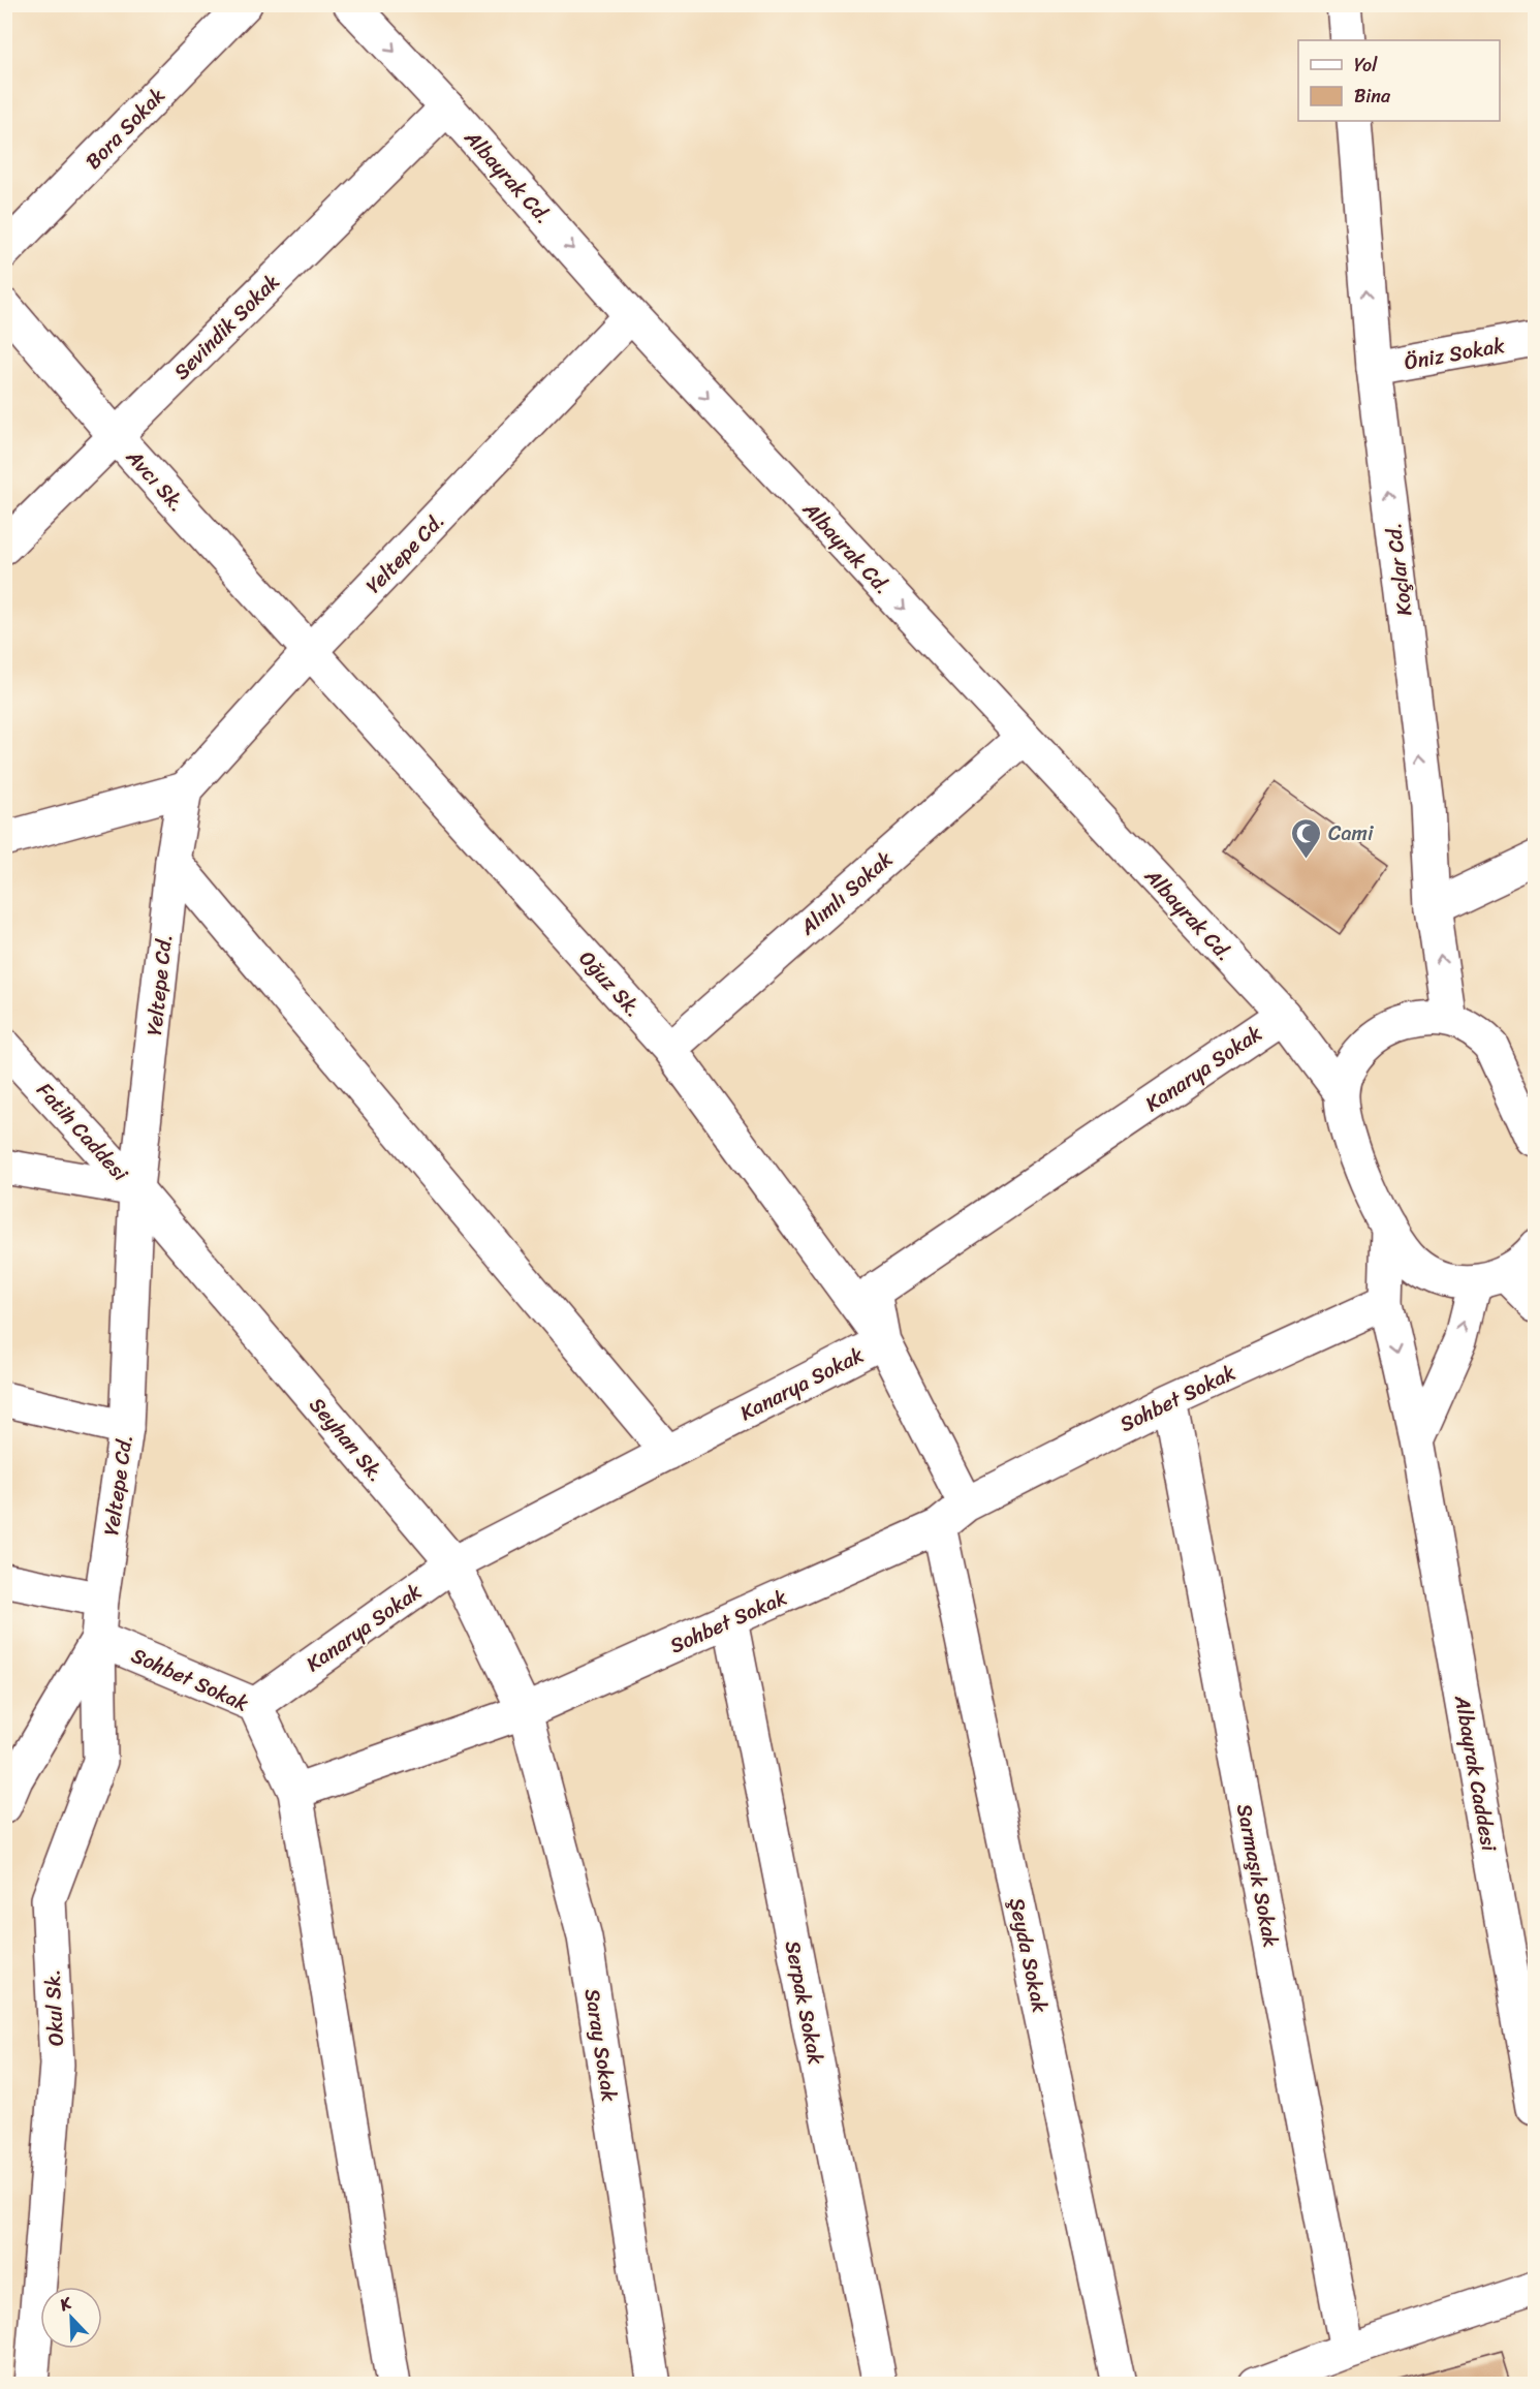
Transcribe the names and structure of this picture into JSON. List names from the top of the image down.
{
  "streets": {
    "street": [
      "Bora Sokak",
      "Albayrak Cd.",
      "Sevindik Sokak",
      "Öniz Sokak",
      "Avcı Sk.",
      "Yeltepe Cd.",
      "Koçlar Cd.",
      "Alımlı Sokak",
      "Oğuz Sk.",
      "Kanarya Sokak",
      "Fatih Caddesi",
      "Sohbet Sokak",
      "Seyhan Sk.",
      "Albayrak Caddesi",
      "Sarmaşık Sokak",
      "Şeyda Sokak",
      "Serpak Sokak",
      "Okul Sk.",
      "Saray Sokak"
    ]
  },
  "crossings": [
    ["Albayrak Cd.", "Sevindik Sokak"],
    ["Albayrak Cd.", "Yeltepe Cd."],
    ["Albayrak Cd.", "Alımlı Sokak"],
    ["Albayrak Cd.", "Kanarya Sokak"],
    ["Sevindik Sokak", "Avcı Sk."],
    ["Öniz Sokak", "Koçlar Cd."],
    ["Avcı Sk.", "Yeltepe Cd."],
    ["Avcı Sk.", "Oğuz Sk."],
    ["Yeltepe Cd.", "Oğuz Sk."],
    ["Yeltepe Cd.", "Fatih Caddesi"],
    ["Yeltepe Cd.", "Sohbet Sokak"],
    ["Yeltepe Cd.", "Seyhan Sk."],
    ["Yeltepe Cd.", "Okul Sk."],
    ["Alımlı Sokak", "Oğuz Sk."],
    ["Oğuz Sk.", "Kanarya Sokak"],
    ["Kanarya Sokak", "Sohbet Sokak"],
    ["Kanarya Sokak", "Seyhan Sk."],
    ["Fatih Caddesi", "Seyhan Sk."],
    ["Sohbet Sokak", "Seyhan Sk."],
    ["Sohbet Sokak", "Albayrak Caddesi"],
    ["Sohbet Sokak", "Sarmaşık Sokak"],
    ["Sohbet Sokak", "Şeyda Sokak"],
    ["Sohbet Sokak", "Serpak Sokak"],
    ["Sohbet Sokak", "Okul Sk."],
    ["Sohbet Sokak", "Saray Sokak"],
    ["Seyhan Sk.", "Saray Sokak"]
  ],
  "one_way": ["Albayrak Cd.", "Koçlar Cd."],
  "places": {
    "mosque": ["Cami"]
  },
  "legend": ["Yol", "Bina"],
  "north": "top left"
}
